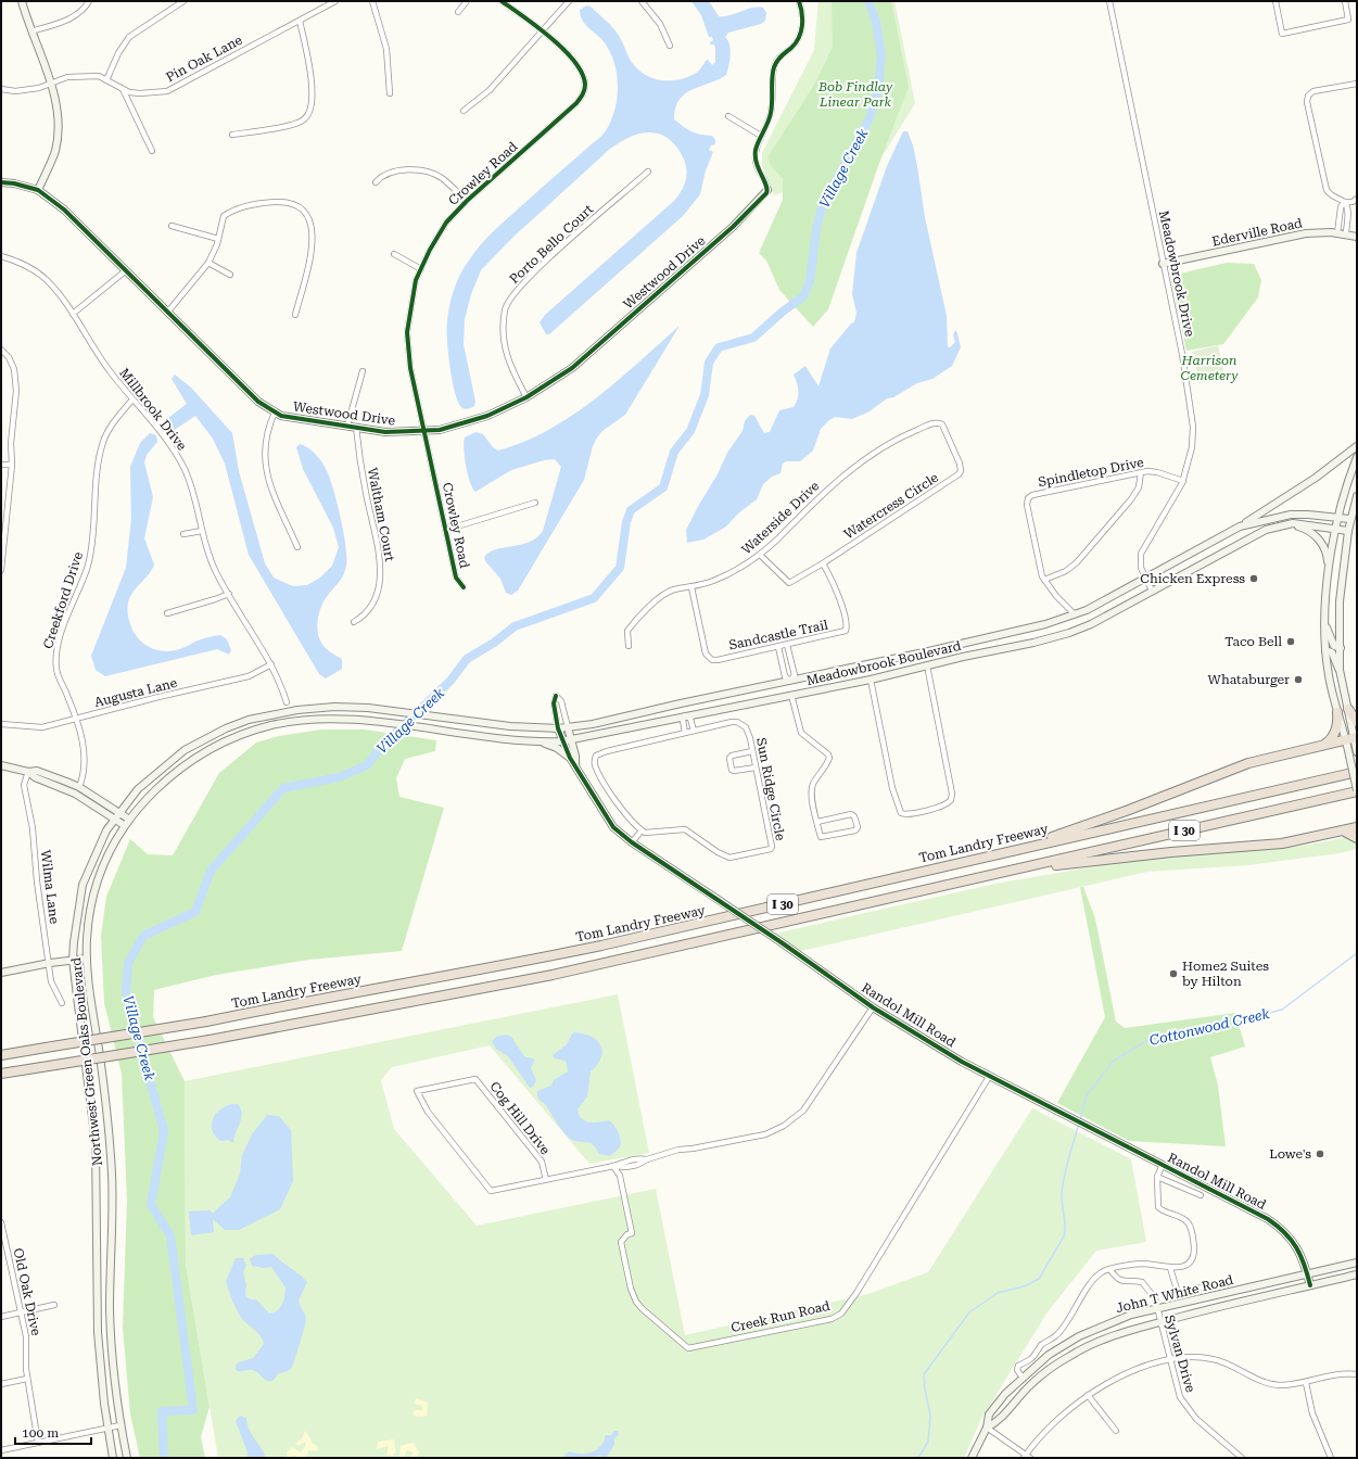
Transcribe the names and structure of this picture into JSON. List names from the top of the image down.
{
  "streets": {
    "highway": ["I 30", "Tom Landry Freeway"],
    "main road": [
      "Ederville Road",
      "Westwood Drive",
      "Meadowbrook Boulevard",
      "Randol Mill Road",
      "Northwest Green Oaks Boulevard",
      "John T White Road"
    ],
    "street": [
      "Pin Oak Lane",
      "Crowley Road",
      "Porto Bello Court",
      "Meadowbrook Drive",
      "Millbrook Drive",
      "Spindletop Drive",
      "Watercress Circle",
      "Waltham Court",
      "Waterside Drive",
      "Creekford Drive",
      "Sandcastle Trail",
      "Augusta Lane",
      "Sun Ridge Circle",
      "Wilma Lane",
      "Cog Hill Drive",
      "Old Oak Drive",
      "Creek Run Road",
      "Sylvan Drive"
    ]
  },
  "crossings": [
    ["Crowley Road", "Westwood Drive"],
    ["Ederville Road", "Meadowbrook Drive"],
    ["Porto Bello Court", "Westwood Drive"],
    ["Westwood Drive", "Waltham Court"],
    ["Meadowbrook Drive", "Spindletop Drive"],
    ["Meadowbrook Drive", "Meadowbrook Boulevard"],
    ["Millbrook Drive", "Creekford Drive"],
    ["Millbrook Drive", "Augusta Lane"],
    ["Watercress Circle", "Waterside Drive"],
    ["Watercress Circle", "Sandcastle Trail"],
    ["Waterside Drive", "Sandcastle Trail"],
    ["Creekford Drive", "Augusta Lane"],
    ["Meadowbrook Boulevard", "Randol Mill Road"],
    ["Meadowbrook Boulevard", "Northwest Green Oaks Boulevard"],
    ["Randol Mill Road", "Northwest Green Oaks Boulevard"],
    ["Randol Mill Road", "John T White Road"],
    ["Randol Mill Road", "Creek Run Road"],
    ["John T White Road", "Sylvan Drive"]
  ],
  "water": ["Village Creek", "Cottonwood Creek"],
  "parks": ["Bob Findlay Linear Park", "Harrison Cemetery"],
  "places": [
    "Chicken Express",
    "Taco Bell",
    "Whataburger",
    "Home2 Suites by Hilton",
    "Lowe's"
  ],
  "scale_bar": "100 m"
}
